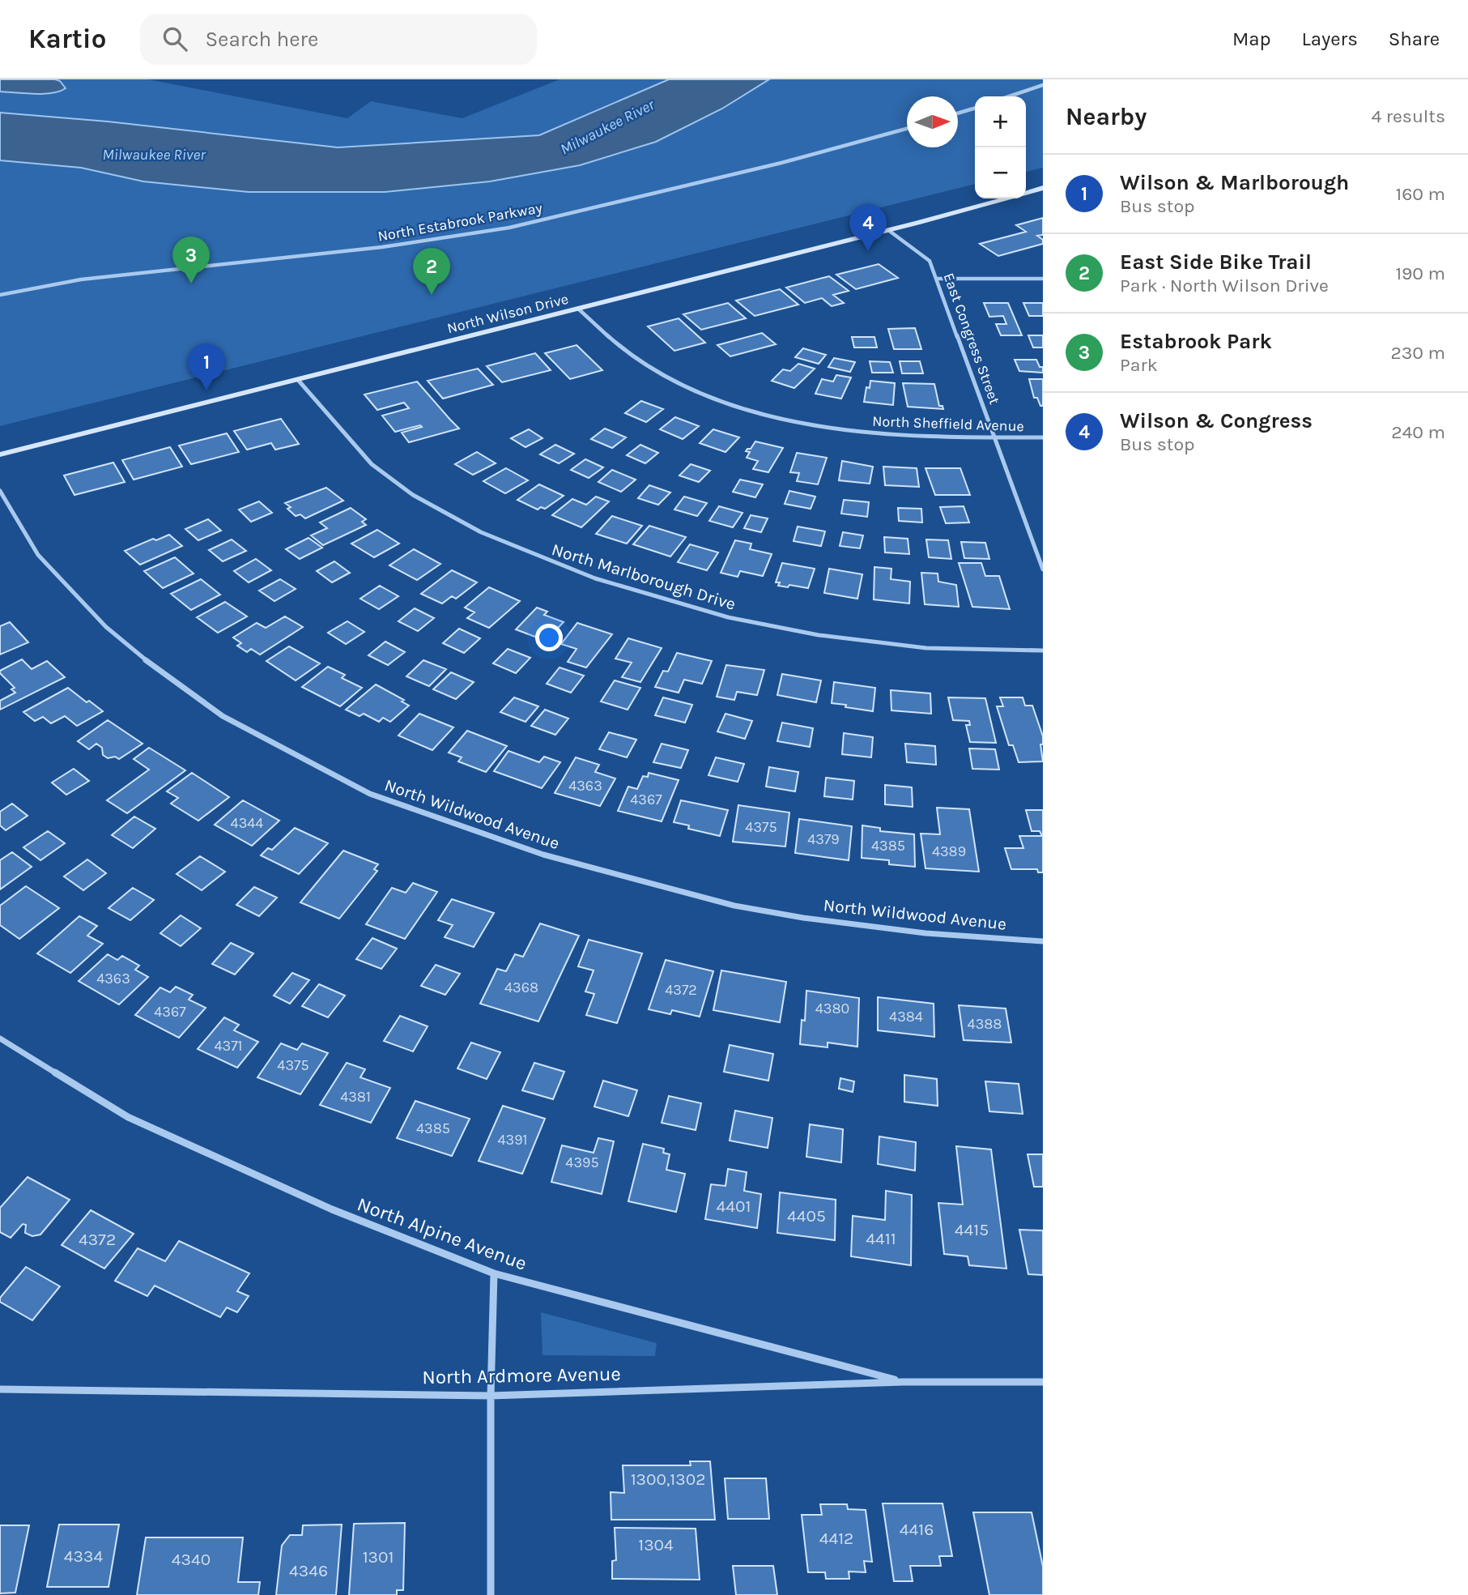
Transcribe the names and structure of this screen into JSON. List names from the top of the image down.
{
  "streets": {
    "street": [
      "North Estabrook Parkway",
      "North Wilson Drive",
      "East Congress Street",
      "North Sheffield Avenue",
      "North Marlborough Drive",
      "North Wildwood Avenue",
      "North Alpine Avenue",
      "North Ardmore Avenue"
    ]
  },
  "crossings": [
    ["North Wilson Drive", "East Congress Street"],
    ["North Wilson Drive", "North Sheffield Avenue"],
    ["North Wilson Drive", "North Marlborough Drive"],
    ["East Congress Street", "North Sheffield Avenue"],
    ["North Alpine Avenue", "North Ardmore Avenue"]
  ],
  "water": ["Milwaukee River"],
  "house_numbers": [
    "4363",
    "4367",
    "4344",
    "4375",
    "4379",
    "4385",
    "4389",
    "4363",
    "4368",
    "4372",
    "4380",
    "4367",
    "4384",
    "4388",
    "4371",
    "4375",
    "4381",
    "4385",
    "4391",
    "4395",
    "4401",
    "4405",
    "4415",
    "4411",
    "4372",
    "1300,1302",
    "4416",
    "4412",
    "1304",
    "4334",
    "1301",
    "4340",
    "4346"
  ],
  "north": "right",
  "page": {
    "header": "Kartio",
    "search": "Search here",
    "nav": ["Map", "Layers", "Share"],
    "heading": ["Nearby", "4 results"],
    "map_buttons": ["+", "−"],
    "list": [
      {
        "mark": "1",
        "name": "Wilson & Marlborough",
        "note": "Bus stop",
        "value": "160 m"
      },
      {
        "mark": "2",
        "name": "East Side Bike Trail",
        "note": "Park · North Wilson Drive",
        "value": "190 m"
      },
      {
        "mark": "3",
        "name": "Estabrook Park",
        "note": "Park",
        "value": "230 m"
      },
      {
        "mark": "4",
        "name": "Wilson & Congress",
        "note": "Bus stop",
        "value": "240 m"
      }
    ],
    "pins": [
      "4",
      "3",
      "2",
      "1"
    ]
  }
}
